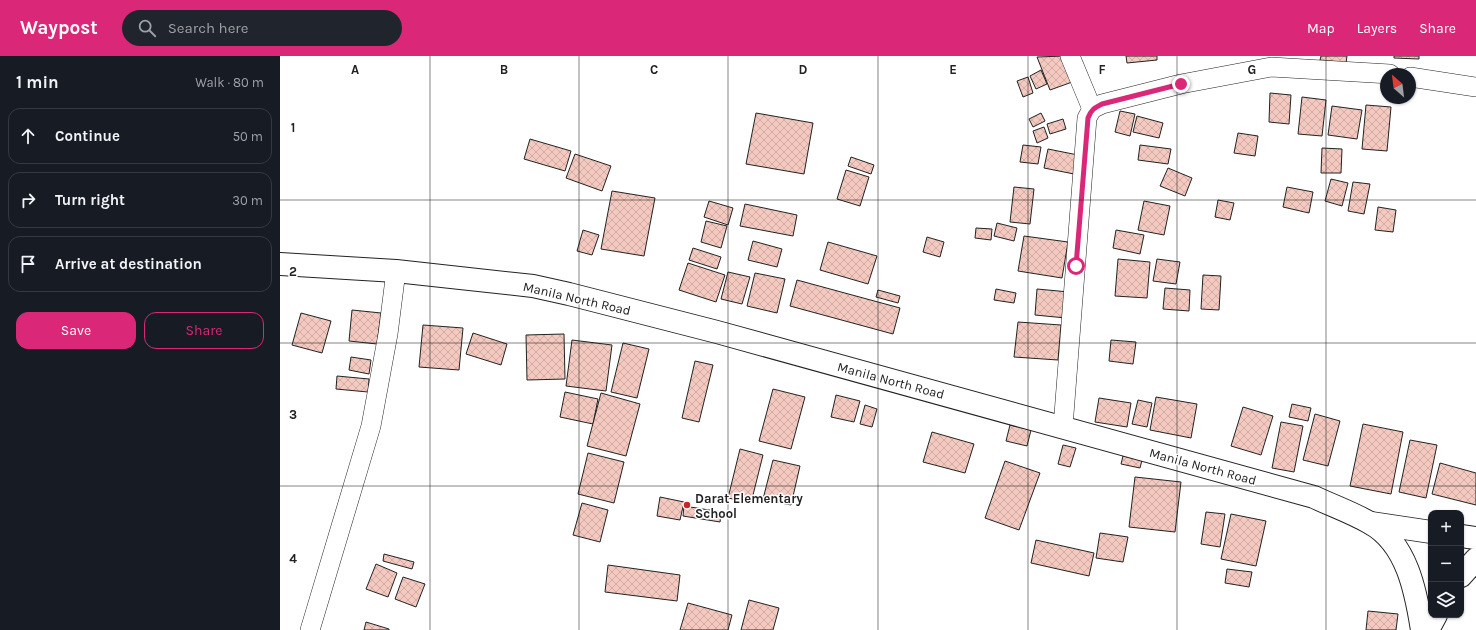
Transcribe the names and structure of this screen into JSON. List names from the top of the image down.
{
  "streets": {
    "main road": ["Manila North Road"]
  },
  "places": ["Darat Elementary School"],
  "north": "top left",
  "page": {
    "header": "Waypost",
    "search": "Search here",
    "nav": ["Map", "Layers", "Share"],
    "heading": ["1 min", "Walk · 80 m"],
    "list": [
      ["Continue", "50 m"],
      ["Turn right", "30 m"],
      "Arrive at destination"
    ],
    "buttons": ["Save", "Share"],
    "map_buttons": ["+", "−"]
  },
  "grid": {
    "columns": [
      "A",
      "B",
      "C",
      "D",
      "E",
      "F",
      "G"
    ],
    "rows": [
      "1",
      "2",
      "3",
      "4"
    ]
  }
}
